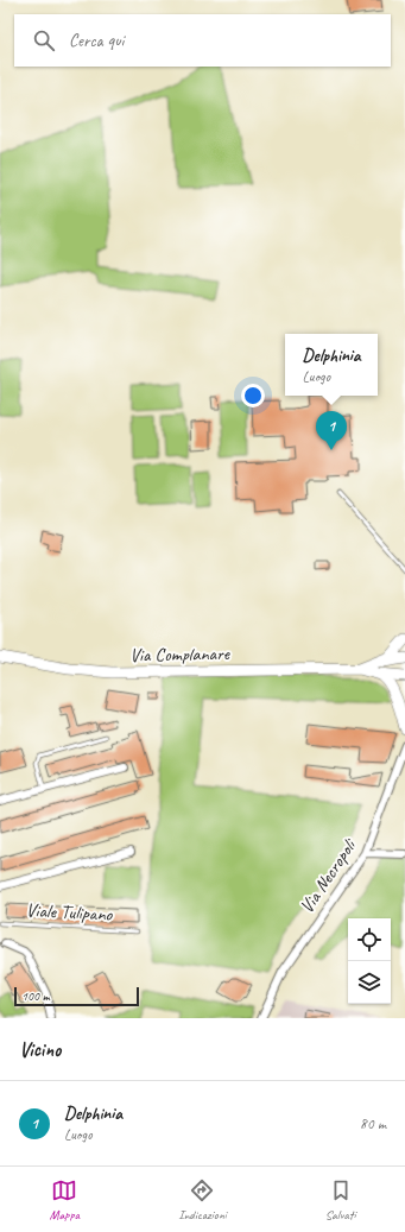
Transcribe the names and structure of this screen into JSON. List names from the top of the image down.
{
  "streets": {
    "main road": ["Via Complanare"],
    "street": ["Via Necropoli", "Viale Tulipano"]
  },
  "scale_bar": "100 m",
  "page": {
    "search": "Cerca qui",
    "popup": ["Delphinia", "Luogo"],
    "pins": "1",
    "scale": "100 m",
    "heading": "Vicino",
    "list": [
      {
        "mark": "1",
        "name": "Delphinia",
        "note": "Luogo",
        "value": "80 m"
      }
    ],
    "nav": ["Mappa", "Indicazioni", "Salvati"]
  }
}
